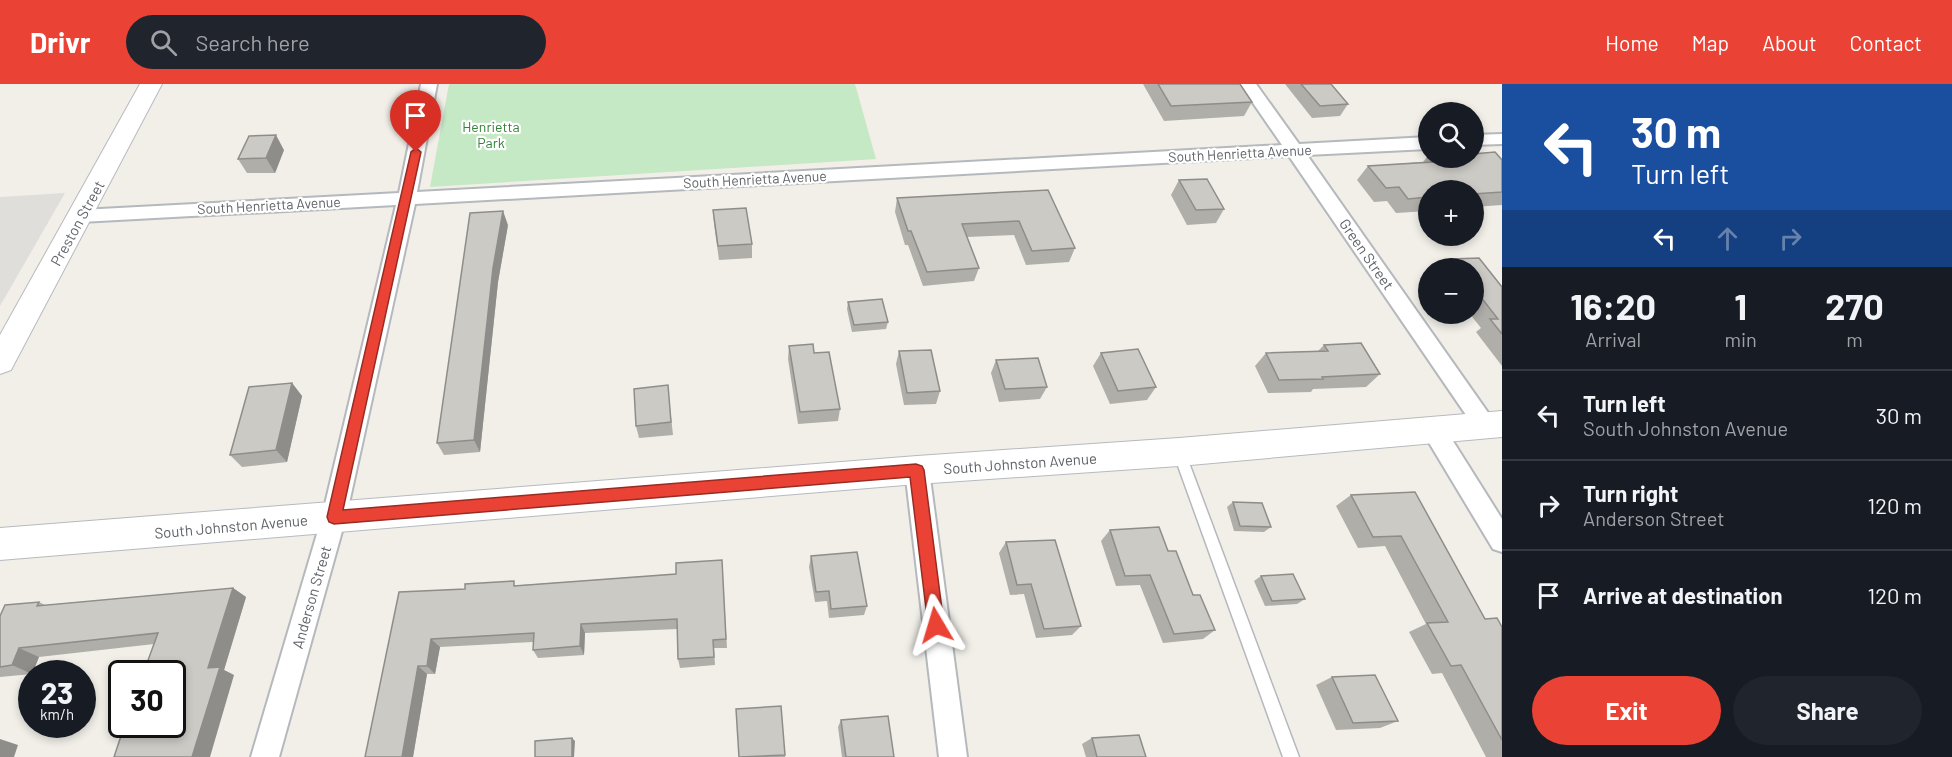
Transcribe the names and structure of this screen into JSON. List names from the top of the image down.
{
  "streets": {
    "street": [
      "South Henrietta Avenue",
      "Preston Street",
      "Green Street",
      "South Johnston Avenue",
      "Anderson Street"
    ]
  },
  "crossings": [
    ["South Henrietta Avenue", "Preston Street"],
    ["South Henrietta Avenue", "Green Street"],
    ["South Henrietta Avenue", "Anderson Street"],
    ["Green Street", "South Johnston Avenue"],
    ["South Johnston Avenue", "Anderson Street"]
  ],
  "parks": ["Henrietta Park"],
  "page": {
    "header": "Drivr",
    "search": "Search here",
    "nav": [
      "Home",
      "Map",
      "About",
      "Contact"
    ],
    "turn": ["30 m", "Turn left"],
    "map_buttons": ["+", "−"],
    "eta": [
      "16:20",
      "Arrival",
      "1",
      "min",
      "270",
      "m"
    ],
    "list": [
      {
        "name": "Turn left",
        "note": "South Johnston Avenue",
        "value": "30 m"
      },
      {
        "name": "Turn right",
        "note": "Anderson Street",
        "value": "120 m"
      },
      {
        "name": "Arrive at destination",
        "value": "120 m"
      }
    ],
    "speed": "23 km/h",
    "limit": "30",
    "buttons": ["Exit", "Share"]
  }
}
